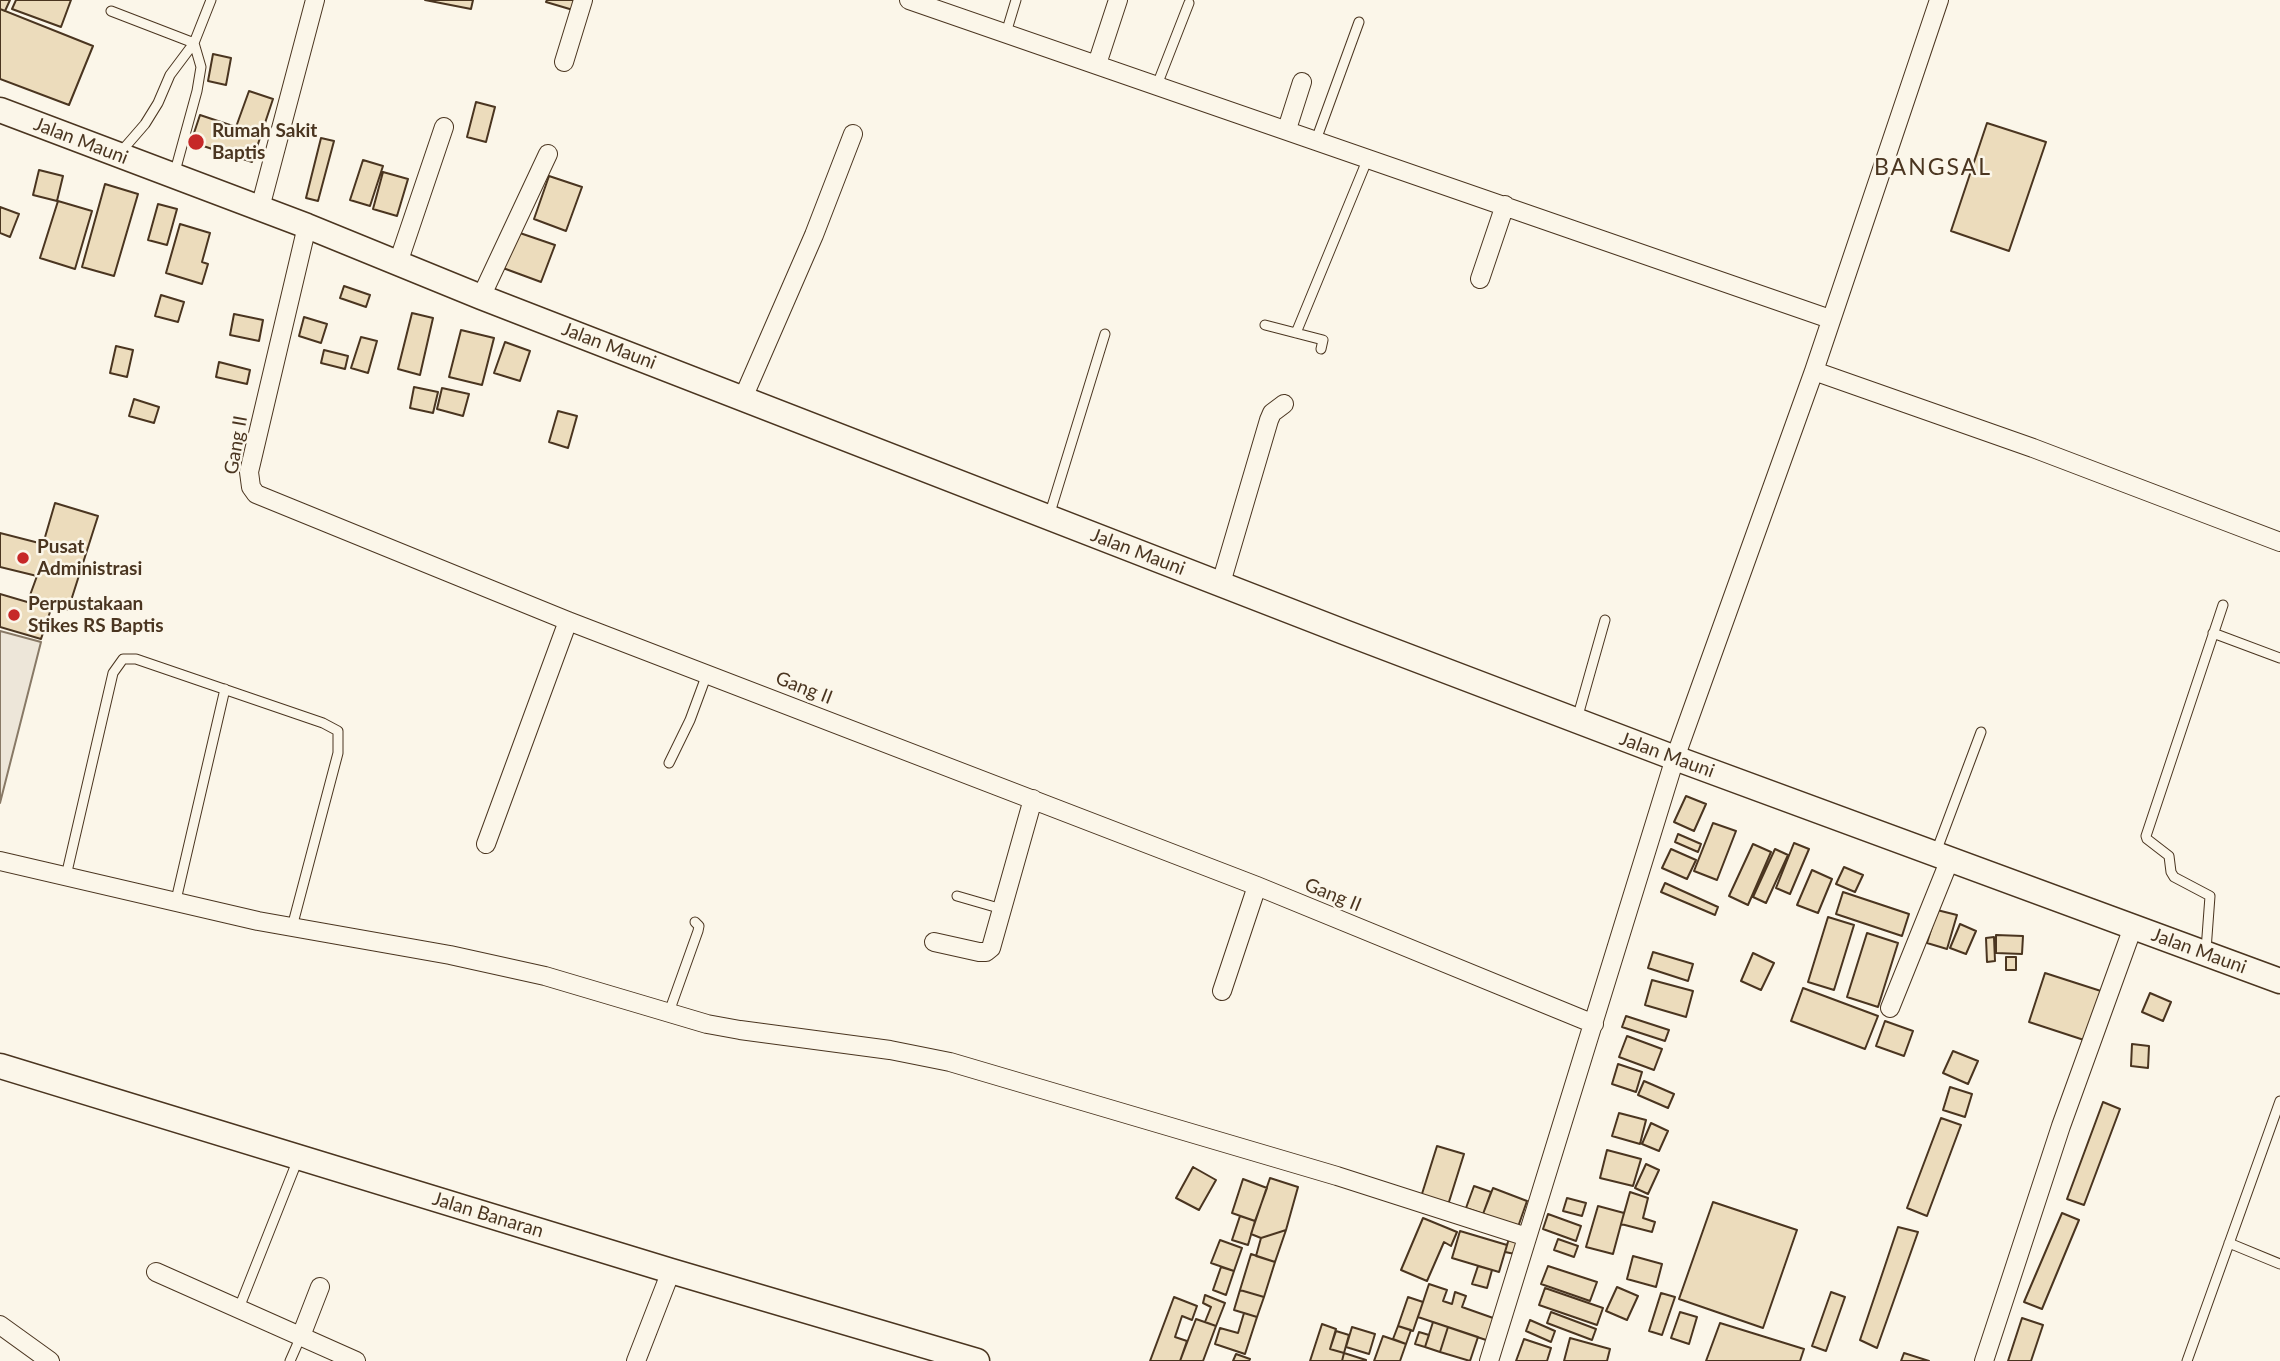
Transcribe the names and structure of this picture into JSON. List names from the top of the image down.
{
  "streets": {
    "main road": ["Jalan Mauni", "Jalan Banaran"],
    "street": ["Gang II"]
  },
  "crossings": [
    ["Jalan Mauni", "Gang II"]
  ],
  "districts": ["BANGSAL"],
  "places": ["Rumah Sakit Baptis", "Pusat Administrasi", "Perpustakaan Stikes RS Baptis"]
}
